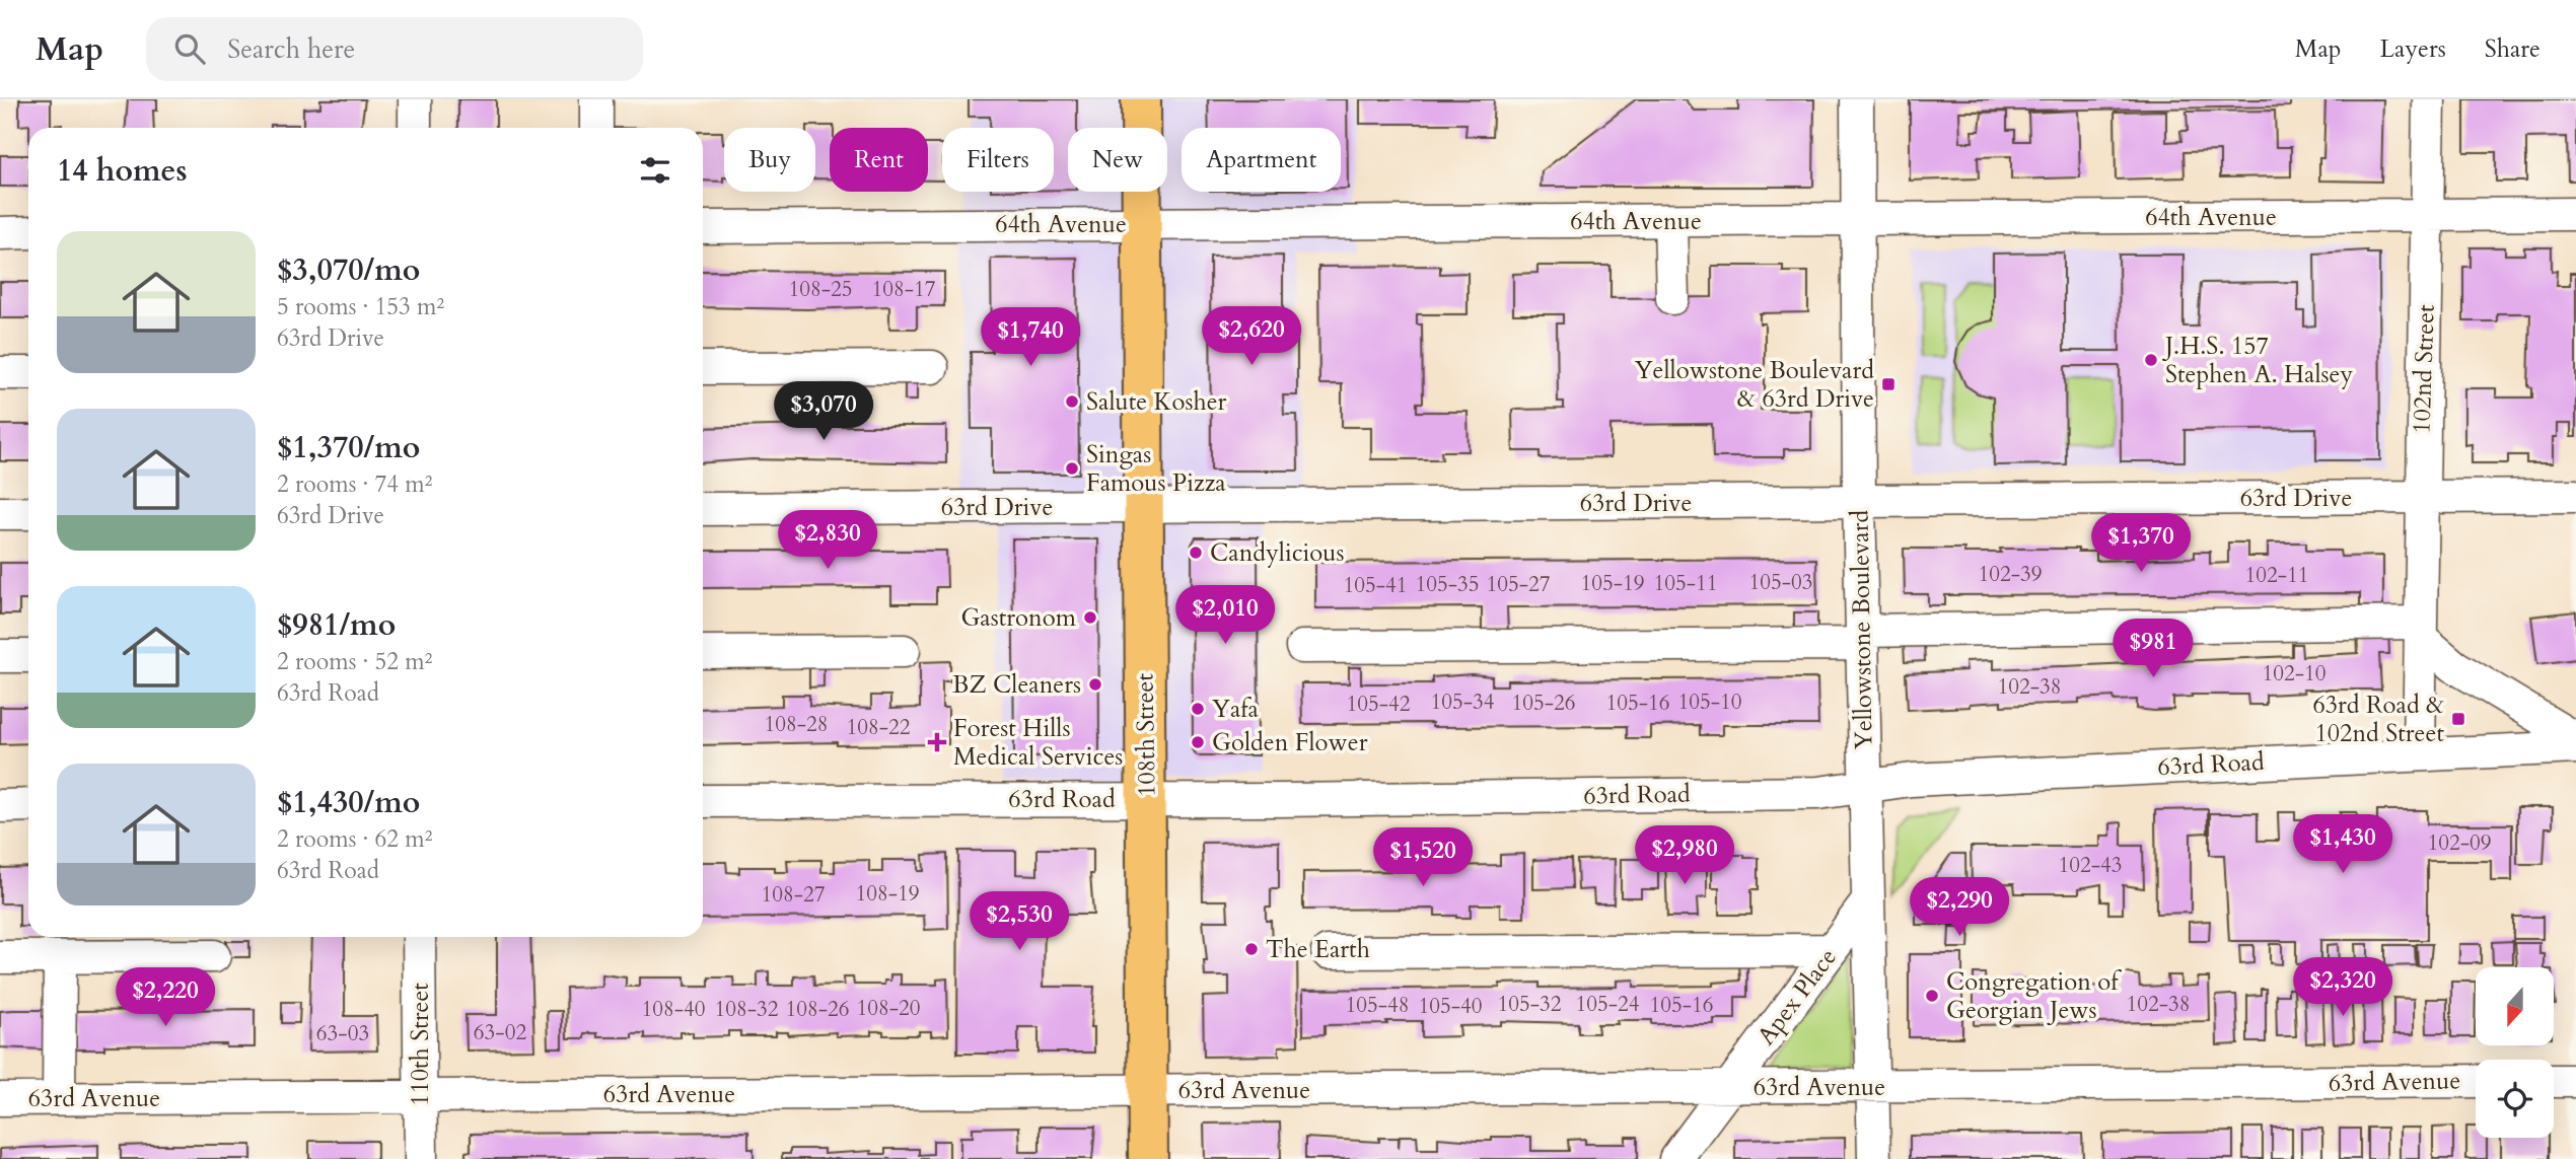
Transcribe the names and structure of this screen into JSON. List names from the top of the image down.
{
  "streets": {
    "main road": ["108th Street"],
    "street": [
      "64th Avenue",
      "102nd Street",
      "63rd Drive",
      "Yellowstone Boulevard",
      "63rd Road",
      "Apex Place",
      "110th Street",
      "63rd Avenue"
    ]
  },
  "crossings": [
    ["64th Avenue", "102nd Street"],
    ["64th Avenue", "Yellowstone Boulevard"],
    ["64th Avenue", "108th Street"],
    ["102nd Street", "63rd Drive"],
    ["102nd Street", "63rd Road"],
    ["63rd Drive", "Yellowstone Boulevard"],
    ["63rd Drive", "108th Street"],
    ["Yellowstone Boulevard", "63rd Road"],
    ["Yellowstone Boulevard", "Apex Place"],
    ["Yellowstone Boulevard", "63rd Avenue"],
    ["108th Street", "63rd Road"],
    ["108th Street", "63rd Avenue"],
    ["Apex Place", "63rd Avenue"],
    ["110th Street", "63rd Avenue"]
  ],
  "places": {
    "other": [
      "J.H.S. 157 Stephen A. Halsey",
      "Salute Kosher",
      "Singas Famous Pizza",
      "Candylicious",
      "Gastronom",
      "BZ Cleaners",
      "Yafa",
      "Golden Flower",
      "The Earth",
      "Congregation of Georgian Jews"
    ],
    "transit": ["Yellowstone Boulevard & 63rd Drive", "63rd Road & 102nd Street"],
    "health": ["Forest Hills Medical Services"]
  },
  "house_numbers": [
    "108-25",
    "108-17",
    "102-39",
    "102-11",
    "105-03",
    "105-19",
    "105-11",
    "105-35",
    "105-27",
    "105-41",
    "102-10",
    "102-38",
    "105-34",
    "105-10",
    "105-26",
    "105-16",
    "105-42",
    "108-28",
    "108-22",
    "102-09",
    "102-43",
    "108-19",
    "108-27",
    "105-32",
    "105-24",
    "102-38",
    "105-48",
    "105-16",
    "105-40",
    "108-20",
    "108-40",
    "108-32",
    "108-26",
    "63-02",
    "63-03"
  ],
  "north": "bottom",
  "page": {
    "header": "Map",
    "search": "Search here",
    "nav": ["Map", "Layers", "Share"],
    "chip": [
      "Buy",
      "Rent",
      "Filters",
      "New",
      "Apartment"
    ],
    "heading": "14 homes",
    "list": [
      {
        "name": "$3,070/mo",
        "note": "5 rooms · 153 m² · 63rd Drive"
      },
      {
        "name": "$1,370/mo",
        "note": "2 rooms · 74 m² · 63rd Drive"
      },
      {
        "name": "$981/mo",
        "note": "2 rooms · 52 m² · 63rd Road"
      },
      {
        "name": "$1,430/mo",
        "note": "2 rooms · 62 m² · 63rd Road"
      }
    ],
    "price": [
      "$2,620",
      "$1,740",
      "$3,070",
      "$2,830",
      "$1,370",
      "$2,010",
      "$981",
      "$1,430",
      "$2,980",
      "$1,520",
      "$2,290",
      "$2,530",
      "$2,320",
      "$2,220"
    ]
  }
}
